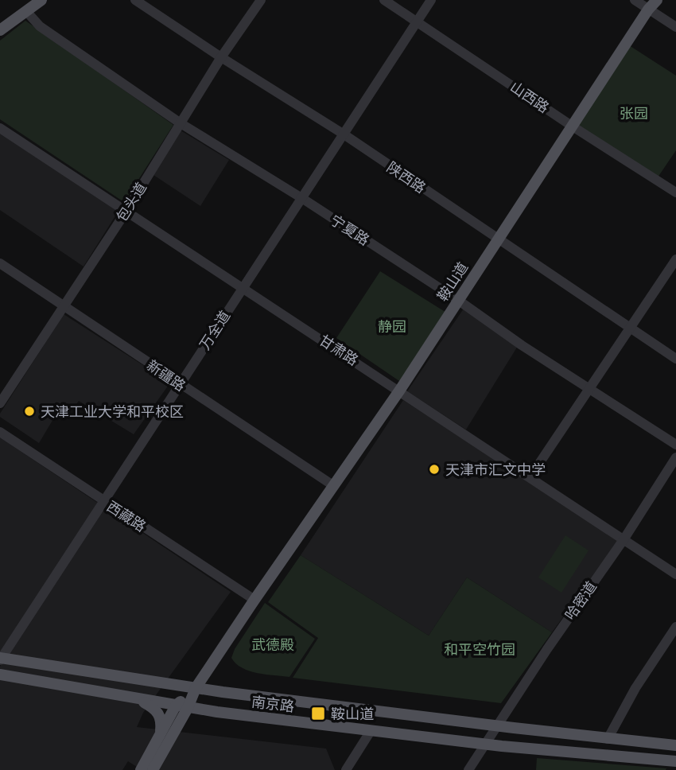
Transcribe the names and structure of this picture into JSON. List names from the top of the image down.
{
  "streets": {
    "main road": ["鞍山道", "南京路"],
    "street": [
      "山西路",
      "陕西路",
      "包头道",
      "宁夏路",
      "万全道",
      "甘肃路",
      "新疆路",
      "西藏路",
      "哈密道"
    ]
  },
  "crossings": [
    ["山西路", "鞍山道"],
    ["山西路", "万全道"],
    ["陕西路", "包头道"],
    ["陕西路", "鞍山道"],
    ["陕西路", "万全道"],
    ["包头道", "宁夏路"],
    ["包头道", "甘肃路"],
    ["包头道", "新疆路"],
    ["宁夏路", "鞍山道"],
    ["宁夏路", "万全道"],
    ["鞍山道", "甘肃路"],
    ["鞍山道", "新疆路"],
    ["鞍山道", "西藏路"],
    ["鞍山道", "南京路"],
    ["万全道", "甘肃路"],
    ["万全道", "新疆路"],
    ["万全道", "西藏路"],
    ["万全道", "南京路"],
    ["甘肃路", "哈密道"],
    ["哈密道", "南京路"]
  ],
  "parks": [
    "张园",
    "静园",
    "武德殿",
    "和平空竹园"
  ],
  "places": {
    "other": ["天津工业大学和平校区", "天津市汇文中学"],
    "transit": ["鞍山道"]
  }
}
